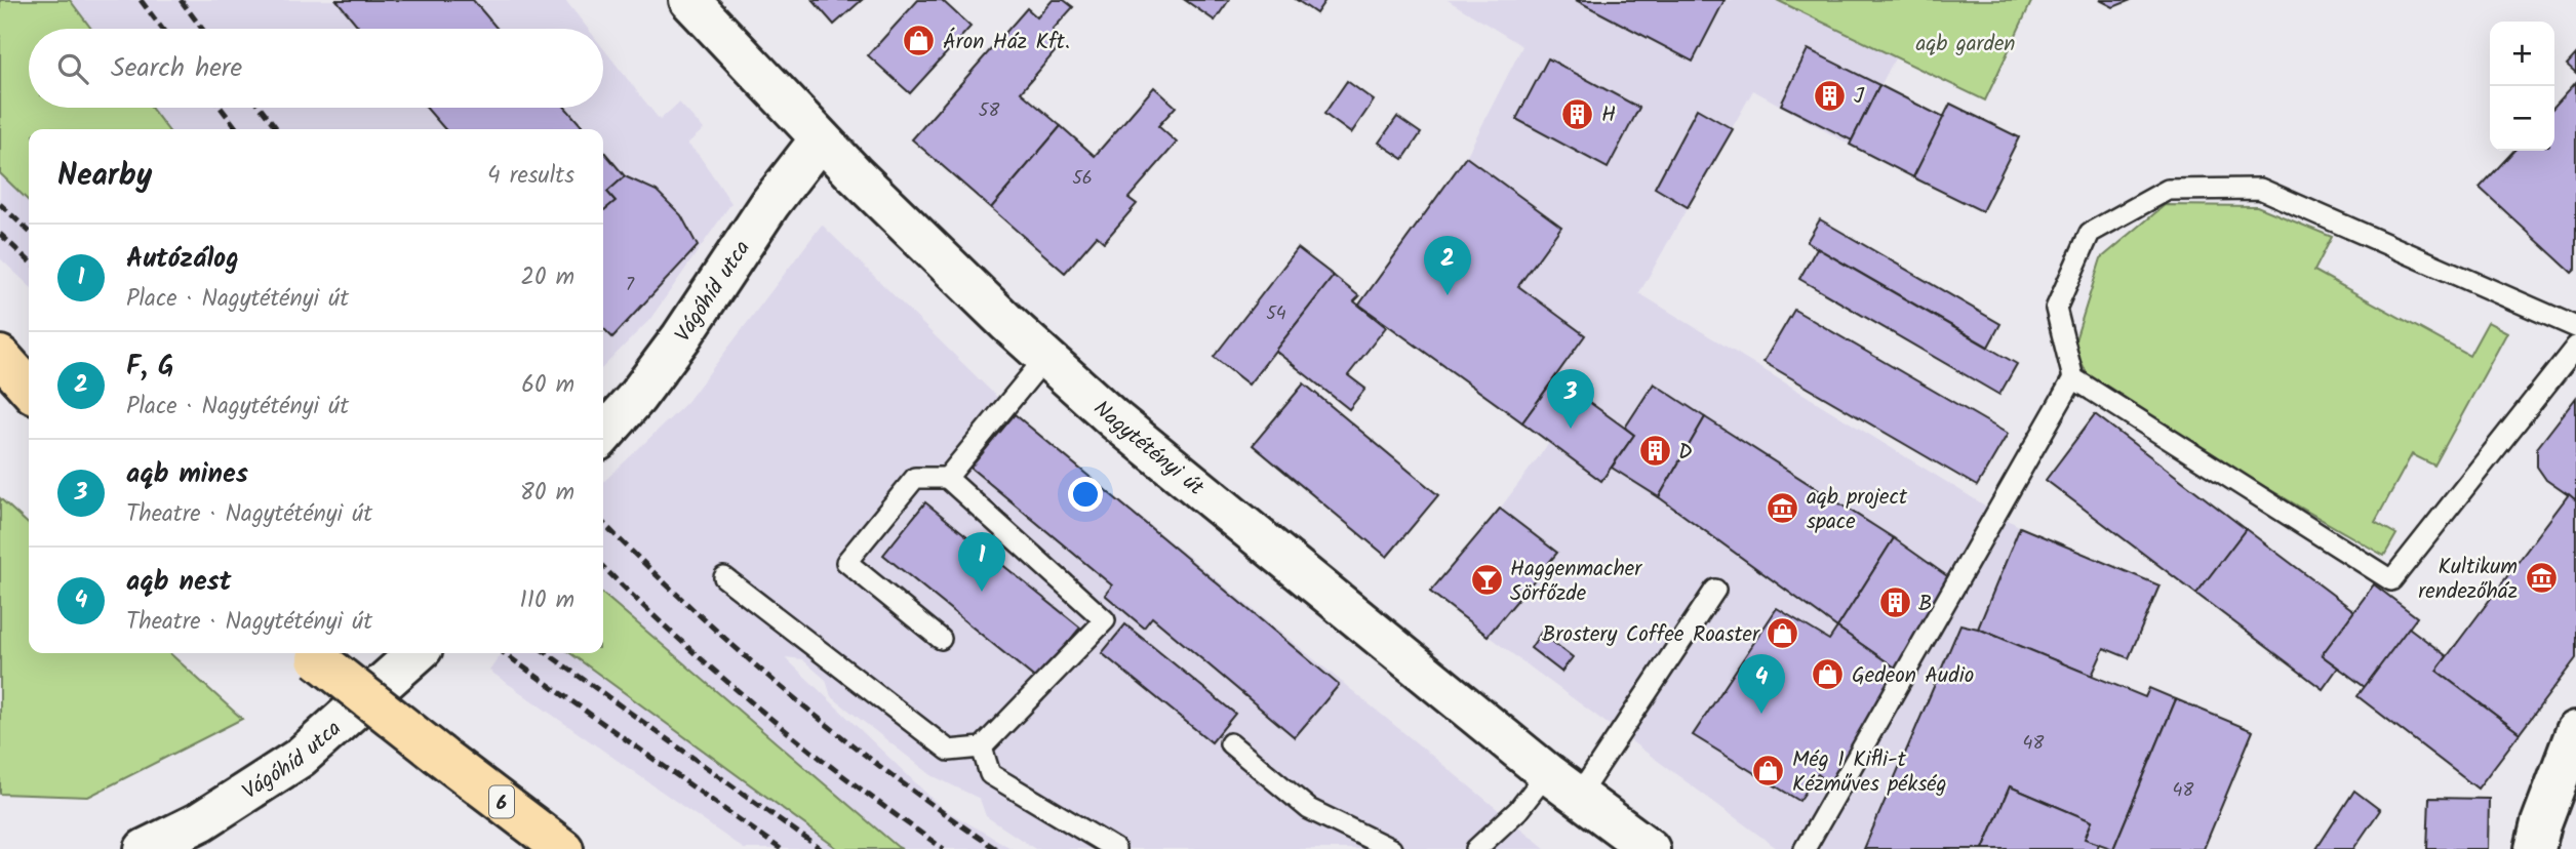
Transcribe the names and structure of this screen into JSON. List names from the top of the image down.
{
  "streets": {
    "main road": ["Vágóhíd utca", "Nagytétényi út", "6"]
  },
  "crossings": [
    ["Vágóhíd utca", "Nagytétényi út"]
  ],
  "parks": ["aqb garden"],
  "places": {
    "shop": [
      "Áron Ház Kft.",
      "Brostery Coffee Roaster",
      "Gedeon Audio",
      "Még 1 Kifli-t Kézműves pékség"
    ],
    "building": [
      "J",
      "H",
      "D",
      "B"
    ],
    "museum": ["aqb project space", "Kultikum rendezőház"],
    "bar": ["Haggenmacher Sörfőzde"]
  },
  "house_numbers": [
    "58",
    "56",
    "7",
    "54",
    "48",
    "48"
  ],
  "page": {
    "map_buttons": ["+", "−"],
    "search": "Search here",
    "heading": ["Nearby", "4 results"],
    "list": [
      {
        "mark": "1",
        "name": "Autózálog",
        "note": "Place · Nagytétényi út",
        "value": "20 m"
      },
      {
        "mark": "2",
        "name": "F, G",
        "note": "Place · Nagytétényi út",
        "value": "60 m"
      },
      {
        "mark": "3",
        "name": "aqb mines",
        "note": "Theatre · Nagytétényi út",
        "value": "80 m"
      },
      {
        "mark": "4",
        "name": "aqb nest",
        "note": "Theatre · Nagytétényi út",
        "value": "110 m"
      }
    ],
    "pins": [
      "2",
      "3",
      "1",
      "4"
    ]
  }
}
